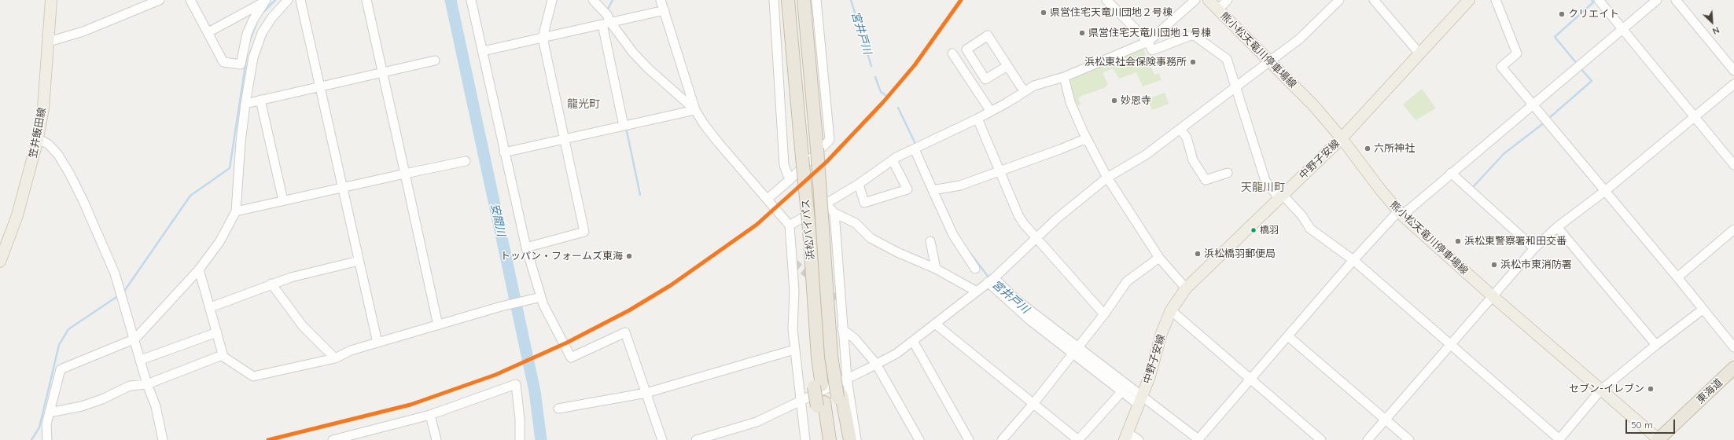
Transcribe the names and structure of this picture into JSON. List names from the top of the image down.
{
  "streets": {
    "highway": ["浜松バイパス", "東海道"],
    "main road": ["熊小松天竜川停車場線", "笠井飯田線", "中野子安線"]
  },
  "crossings": [
    ["熊小松天竜川停車場線", "中野子安線"],
    ["熊小松天竜川停車場線", "東海道"]
  ],
  "districts": ["龍光町", "天龍川町"],
  "water": ["宮井戸川", "安間川"],
  "places": [
    "県営住宅天竜川団地２号棟",
    "クリエイト",
    "県営住宅天竜川団地１号棟",
    "浜松東社会保険事務所",
    "妙恩寺",
    "六所神社",
    "橋羽",
    "浜松東警察署和田交番",
    "浜松橋羽郵便局",
    "トッパン・フォームズ東海",
    "浜松市東消防署",
    "セブン-イレブン"
  ],
  "scale_bar": "50 m",
  "north": "bottom right"
}
